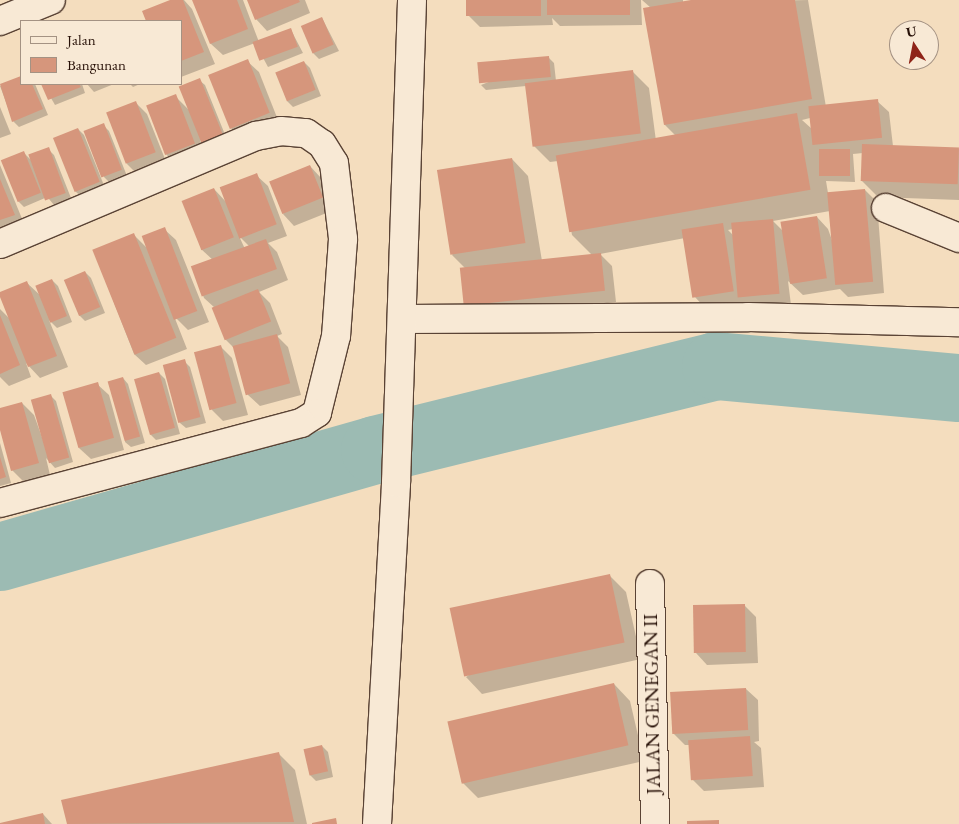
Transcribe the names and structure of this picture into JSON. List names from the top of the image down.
{
  "streets": {
    "street": ["JALAN GENEGAN II"]
  },
  "legend": ["Jalan", "Bangunan"],
  "north": "top"
}
